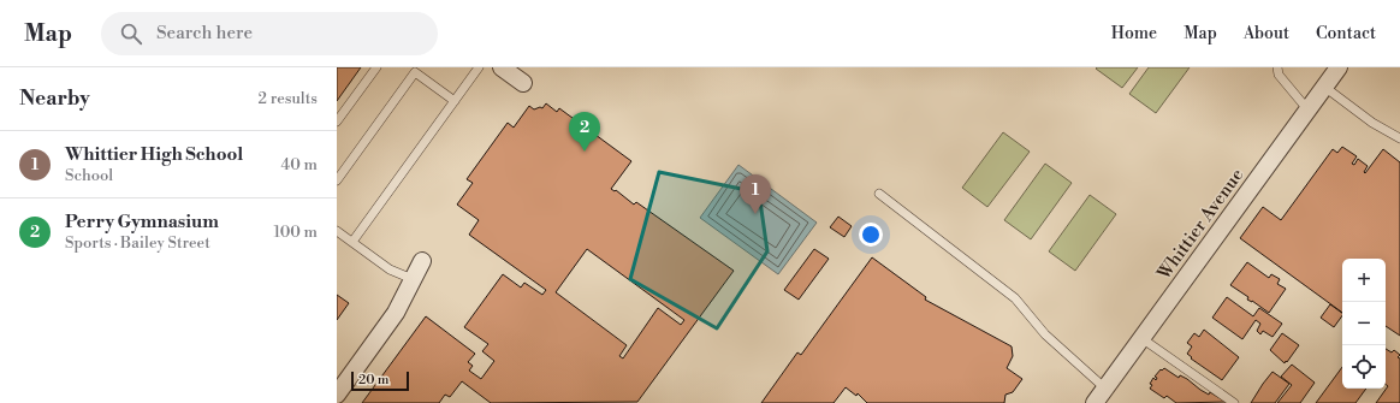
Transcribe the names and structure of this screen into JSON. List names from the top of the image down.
{
  "streets": {
    "street": ["Whittier Avenue"]
  },
  "scale_bar": "20 m",
  "page": {
    "header": "Map",
    "search": "Search here",
    "nav": [
      "Home",
      "Map",
      "About",
      "Contact"
    ],
    "heading": ["Nearby", "2 results"],
    "pins": ["2", "1"],
    "list": [
      {
        "mark": "1",
        "name": "Whittier High School",
        "note": "School",
        "value": "40 m"
      },
      {
        "mark": "2",
        "name": "Perry Gymnasium",
        "note": "Sports · Bailey Street",
        "value": "100 m"
      }
    ],
    "map_buttons": ["+", "−"],
    "scale": "20 m"
  }
}
